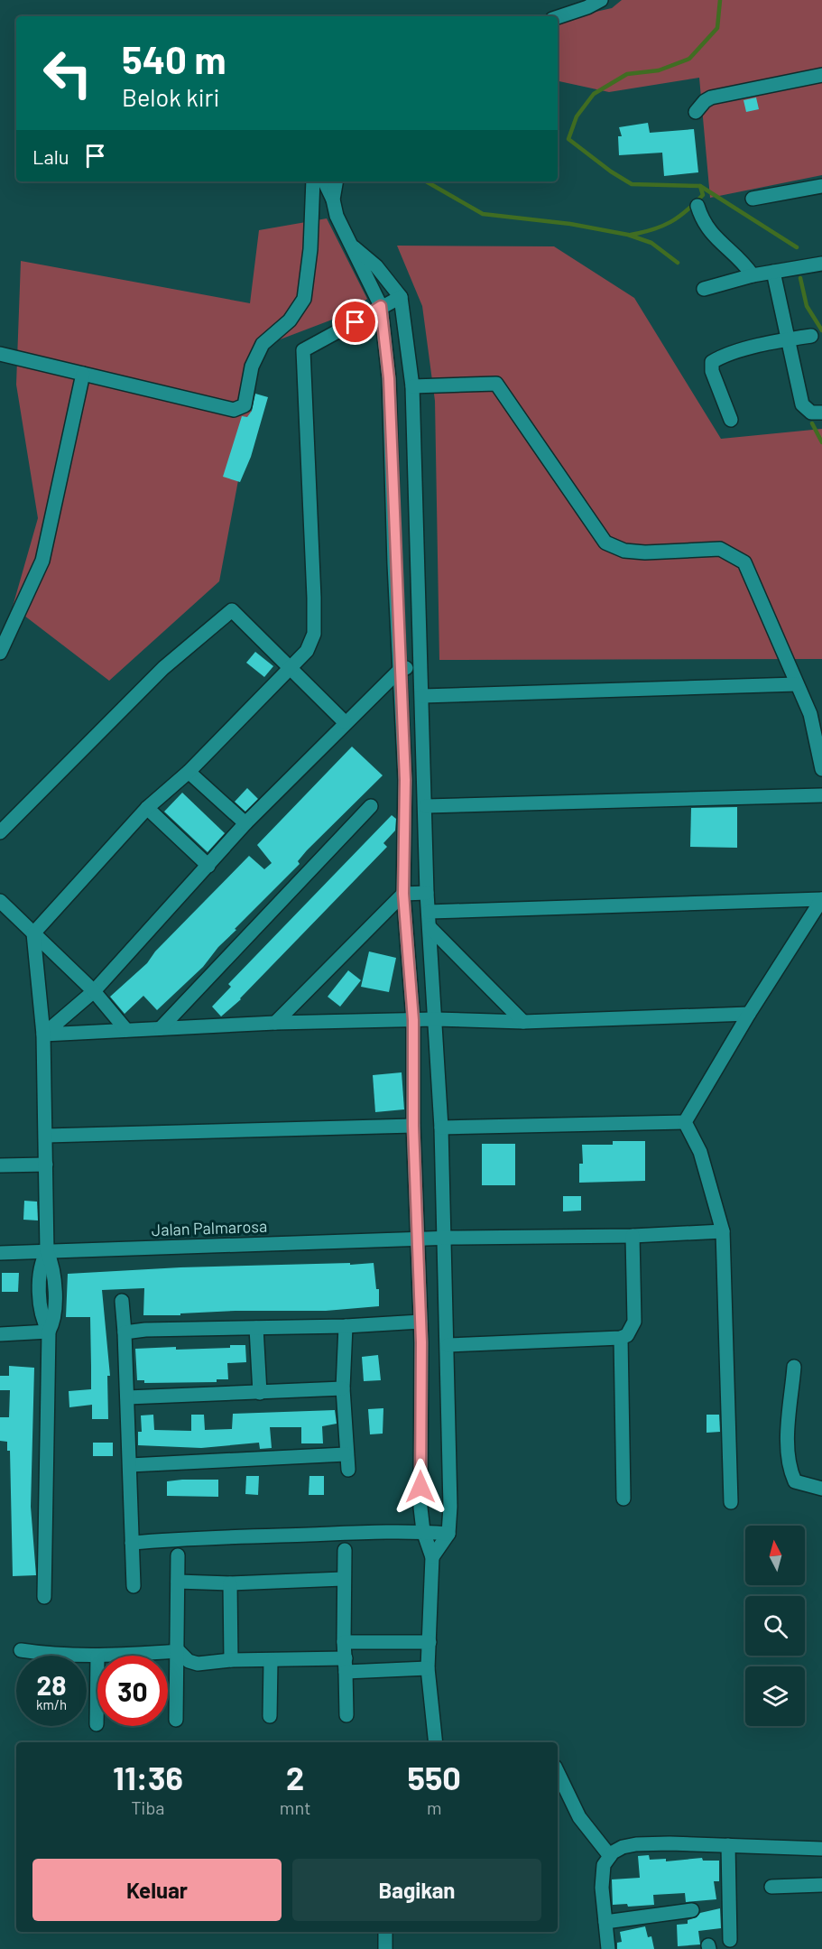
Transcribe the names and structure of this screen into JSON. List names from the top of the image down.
{
  "streets": {
    "street": ["Jalan Palmarosa"]
  },
  "north": "top",
  "page": {
    "turn": ["540 m", "Belok kiri"],
    "then": "Lalu",
    "speed": "28 km/h",
    "limit": "30",
    "eta": [
      "11:36",
      "Tiba",
      "2",
      "mnt",
      "550",
      "m"
    ],
    "buttons": ["Keluar", "Bagikan"]
  }
}
